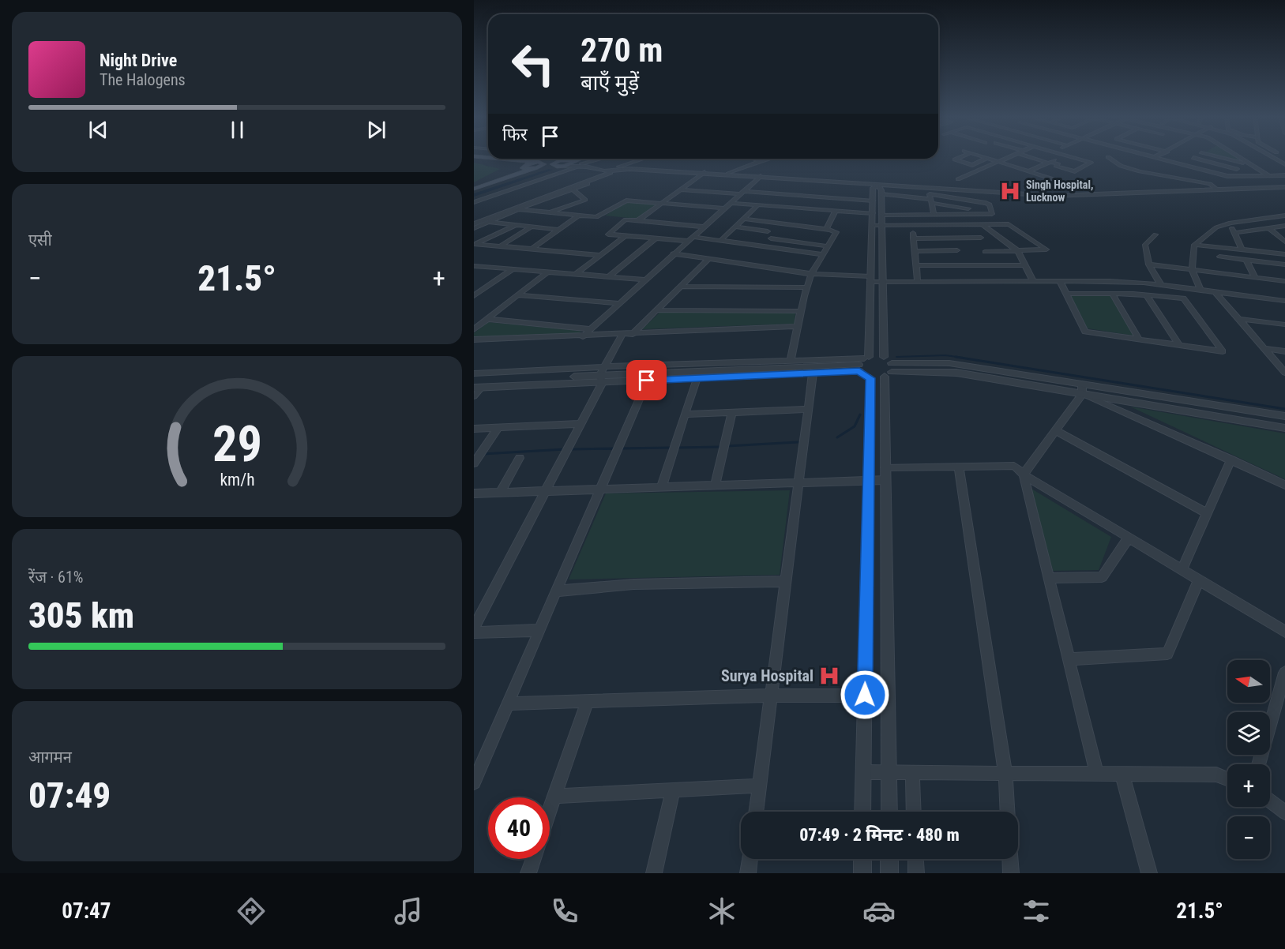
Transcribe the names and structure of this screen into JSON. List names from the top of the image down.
{
  "places": {
    "hospital": ["Singh Hospital, Lucknow", "Surya Hospital"]
  },
  "north": "left",
  "page": {
    "turn": ["270 m", "बाएँ मुड़ें"],
    "song": ["Night Drive", "The Halogens"],
    "then": "फिर",
    "tile": [
      "एसी",
      ["रेंज · 61%", "305 km"],
      ["आगमन", "07:49"]
    ],
    "heat": ["−", "21.5°", "+"],
    "map_buttons": ["+", "−"],
    "limit": "40",
    "trip": "07:49 · 2 मिनट · 480 m",
    "tabs": ["07:47", "21.5°"],
    "gauge": ["29", "km/h"]
  }
}
